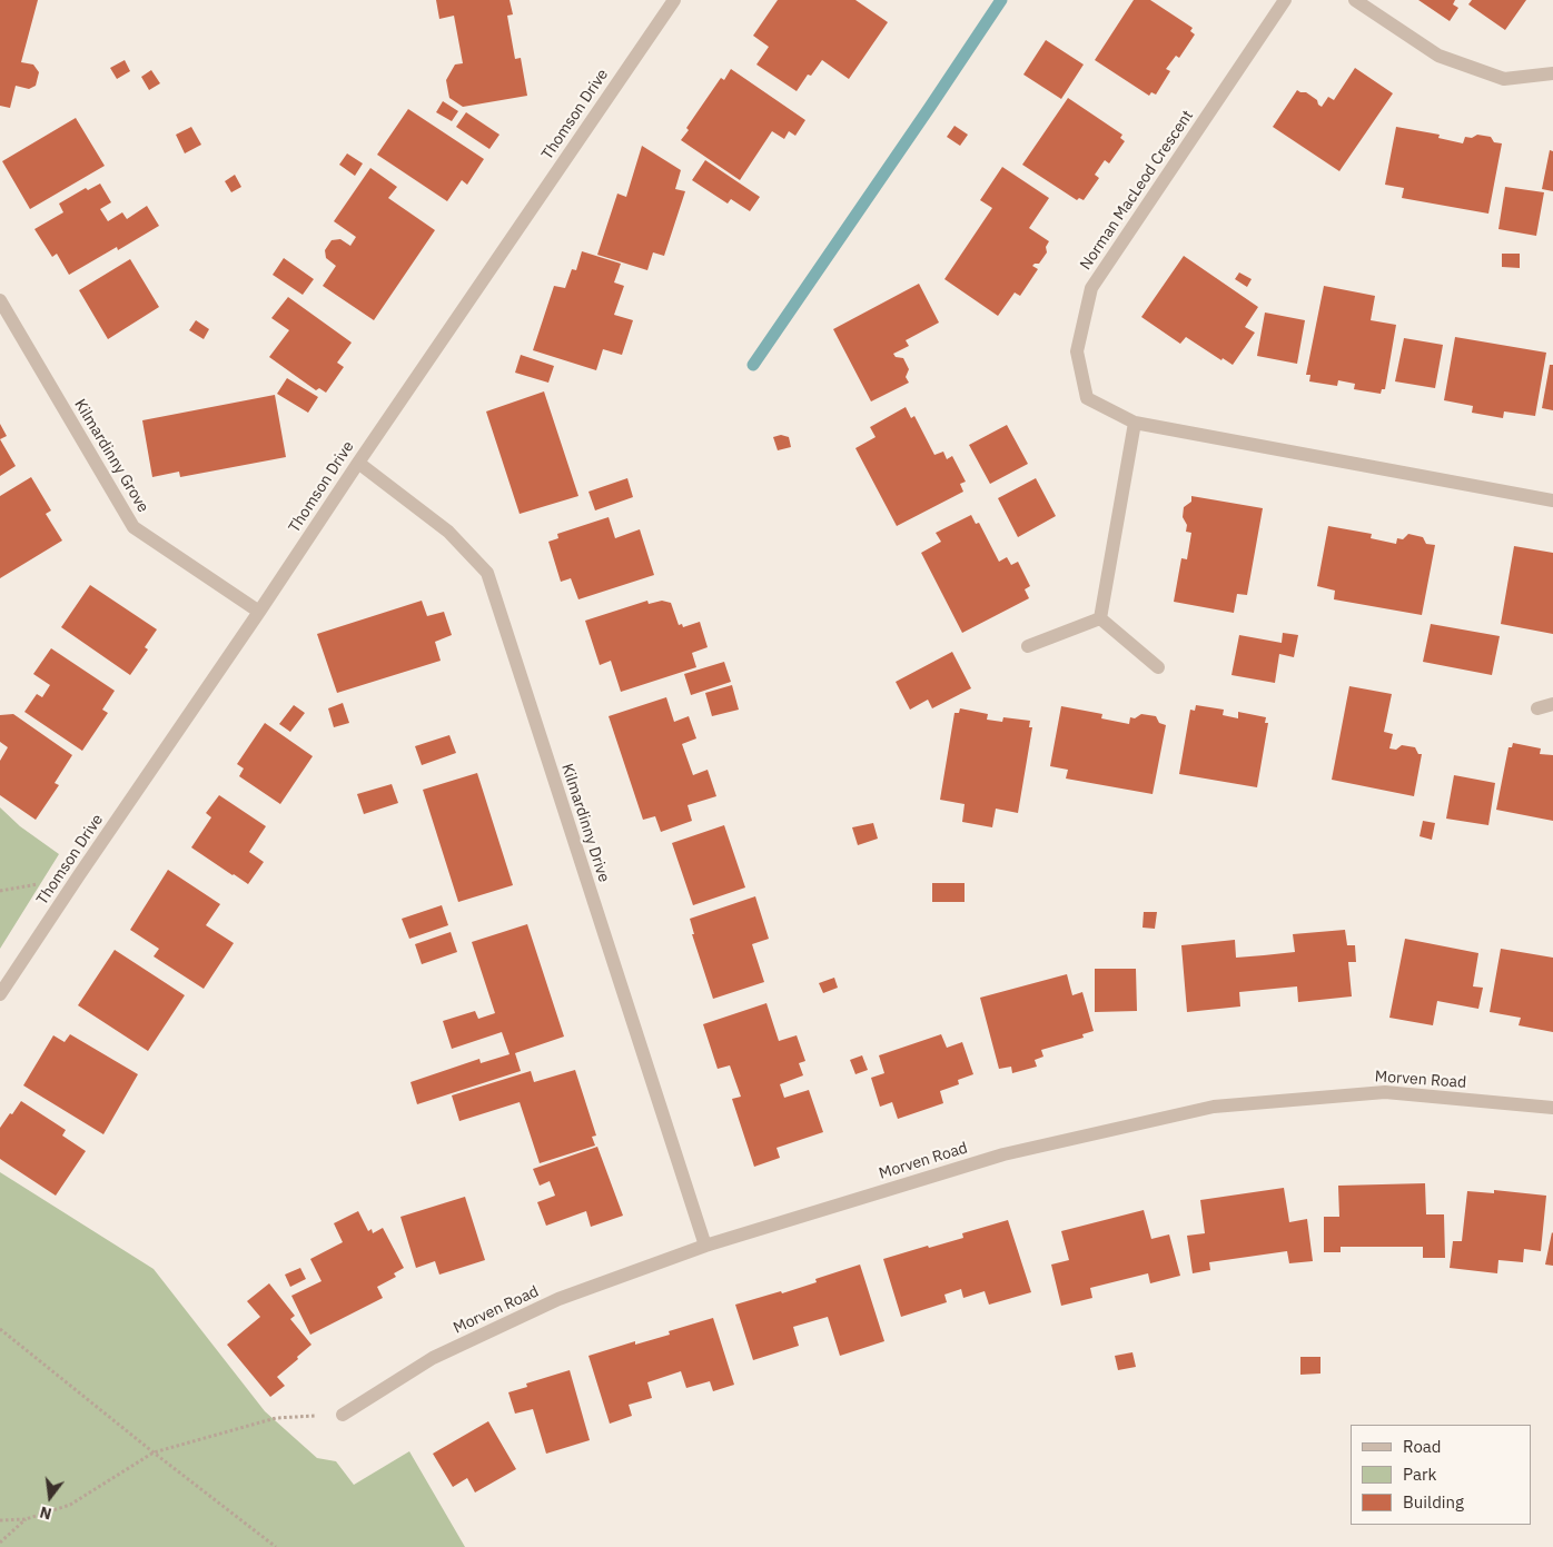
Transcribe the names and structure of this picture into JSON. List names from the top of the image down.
{
  "streets": {
    "street": [
      "Thomson Drive",
      "Norman MacLeod Crescent",
      "Kilmardinny Grove",
      "Kilmardinny Drive",
      "Morven Road"
    ]
  },
  "crossings": [
    ["Thomson Drive", "Kilmardinny Grove"],
    ["Thomson Drive", "Kilmardinny Drive"],
    ["Kilmardinny Drive", "Morven Road"]
  ],
  "legend": ["Road", "Park", "Building"],
  "north": "bottom"
}
